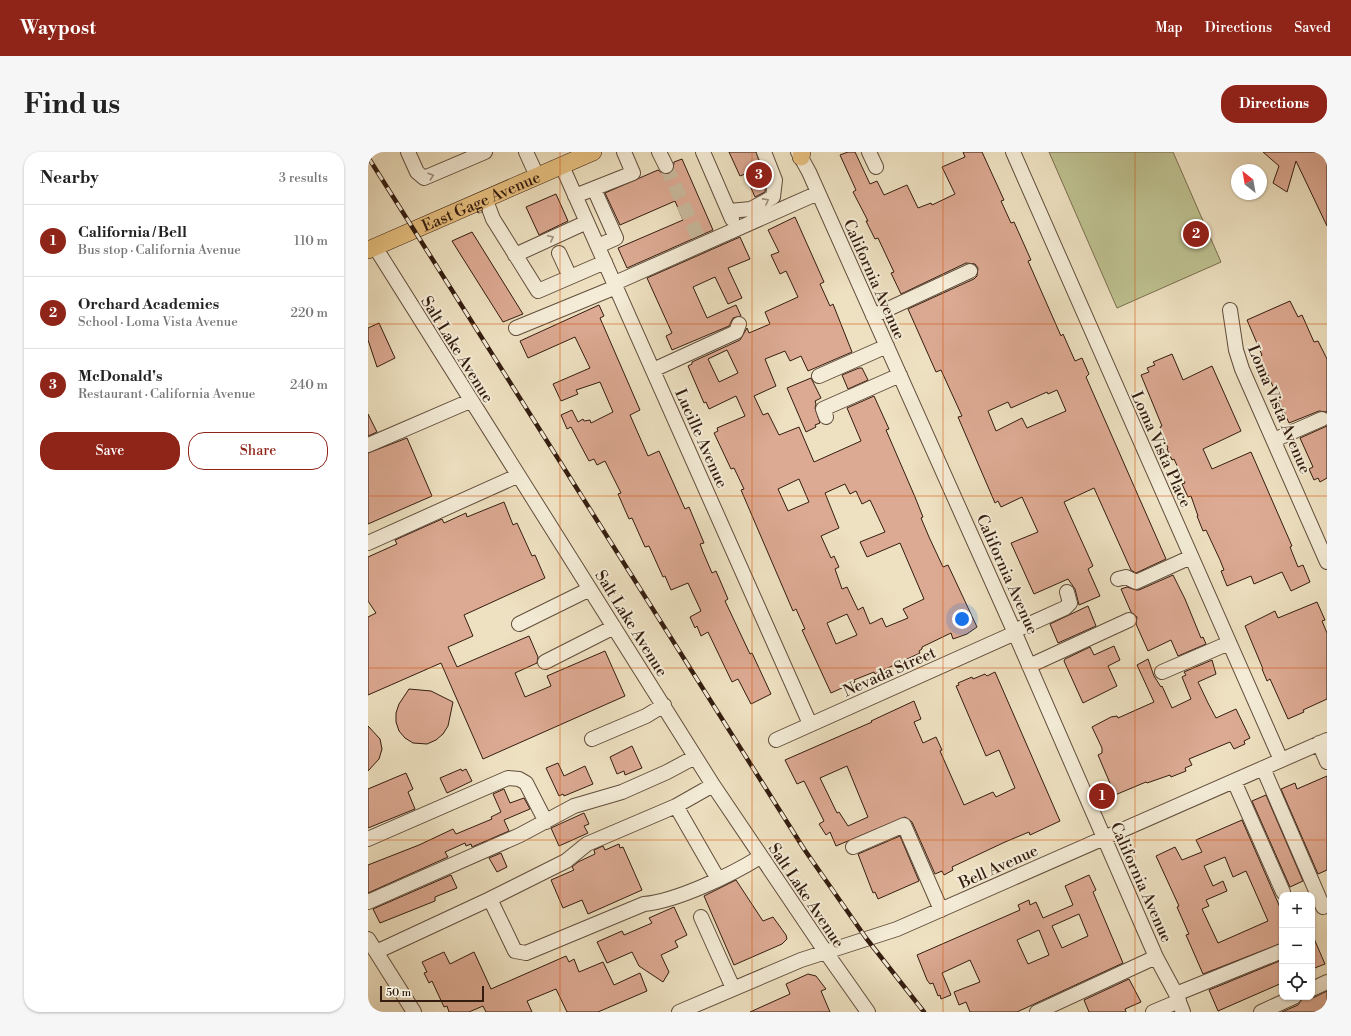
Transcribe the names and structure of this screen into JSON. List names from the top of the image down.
{
  "streets": {
    "main road": ["East Gage Avenue"],
    "street": [
      "California Avenue",
      "Salt Lake Avenue",
      "Loma Vista Avenue",
      "Lucille Avenue",
      "Loma Vista Place",
      "Nevada Street",
      "Bell Avenue"
    ]
  },
  "crossings": [
    ["East Gage Avenue", "Salt Lake Avenue"],
    ["East Gage Avenue", "Lucille Avenue"],
    ["California Avenue", "Nevada Street"],
    ["California Avenue", "Bell Avenue"],
    ["Salt Lake Avenue", "Bell Avenue"],
    ["Lucille Avenue", "Nevada Street"],
    ["Loma Vista Place", "Bell Avenue"]
  ],
  "scale_bar": "50 m",
  "north": "top left",
  "page": {
    "header": "Waypost",
    "nav": ["Map", "Directions", "Saved"],
    "buttons": [
      "Directions",
      ["Save", "Share"]
    ],
    "title": "Find us",
    "heading": ["Nearby", "3 results"],
    "pins": ["3", "2", "1"],
    "list": [
      {
        "mark": "1",
        "name": "California / Bell",
        "note": "Bus stop · California Avenue",
        "value": "110 m"
      },
      {
        "mark": "2",
        "name": "Orchard Academies",
        "note": "School · Loma Vista Avenue",
        "value": "220 m"
      },
      {
        "mark": "3",
        "name": "McDonald's",
        "note": "Restaurant · California Avenue",
        "value": "240 m"
      }
    ],
    "map_buttons": ["+", "−"],
    "scale": "50 m"
  }
}
